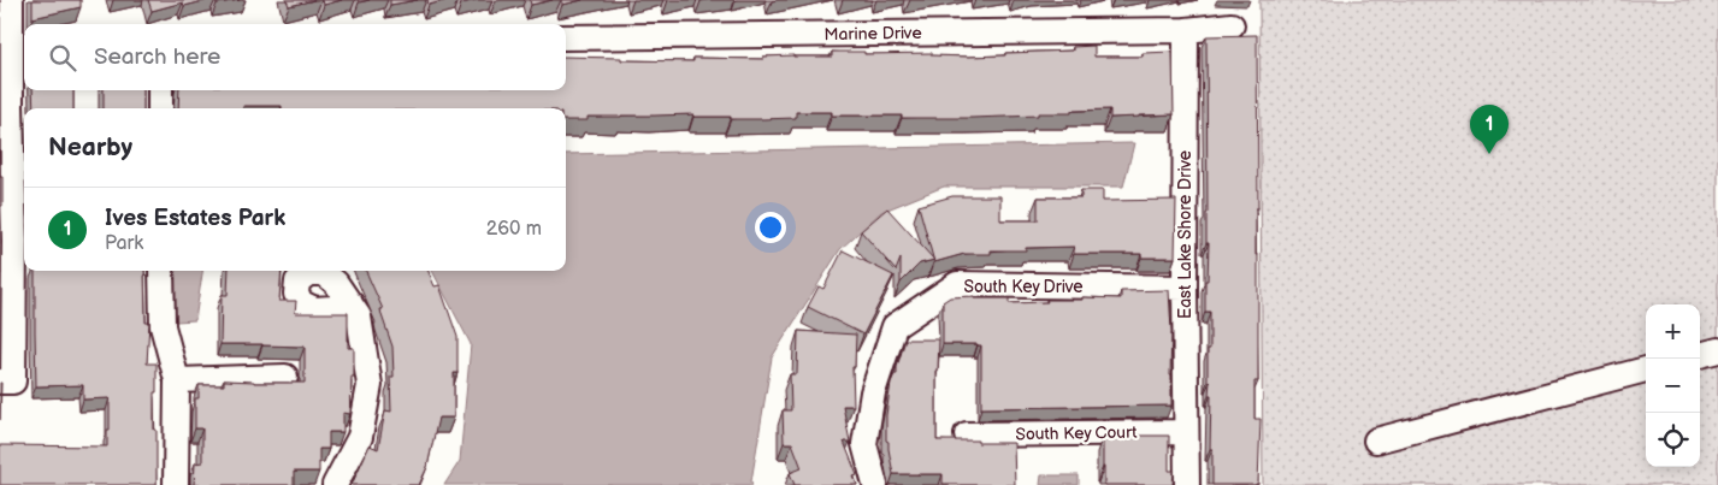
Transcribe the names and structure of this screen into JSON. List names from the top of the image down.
{
  "streets": {
    "street": [
      "Marine Drive",
      "East Lake Shore Drive",
      "South Key Drive",
      "South Key Court"
    ]
  },
  "crossings": [
    ["Marine Drive", "East Lake Shore Drive"],
    ["East Lake Shore Drive", "South Key Drive"],
    ["East Lake Shore Drive", "South Key Court"]
  ],
  "page": {
    "search": "Search here",
    "pins": "1",
    "heading": "Nearby",
    "list": [
      {
        "mark": "1",
        "name": "Ives Estates Park",
        "note": "Park",
        "value": "260 m"
      }
    ],
    "map_buttons": ["+", "−"]
  }
}
